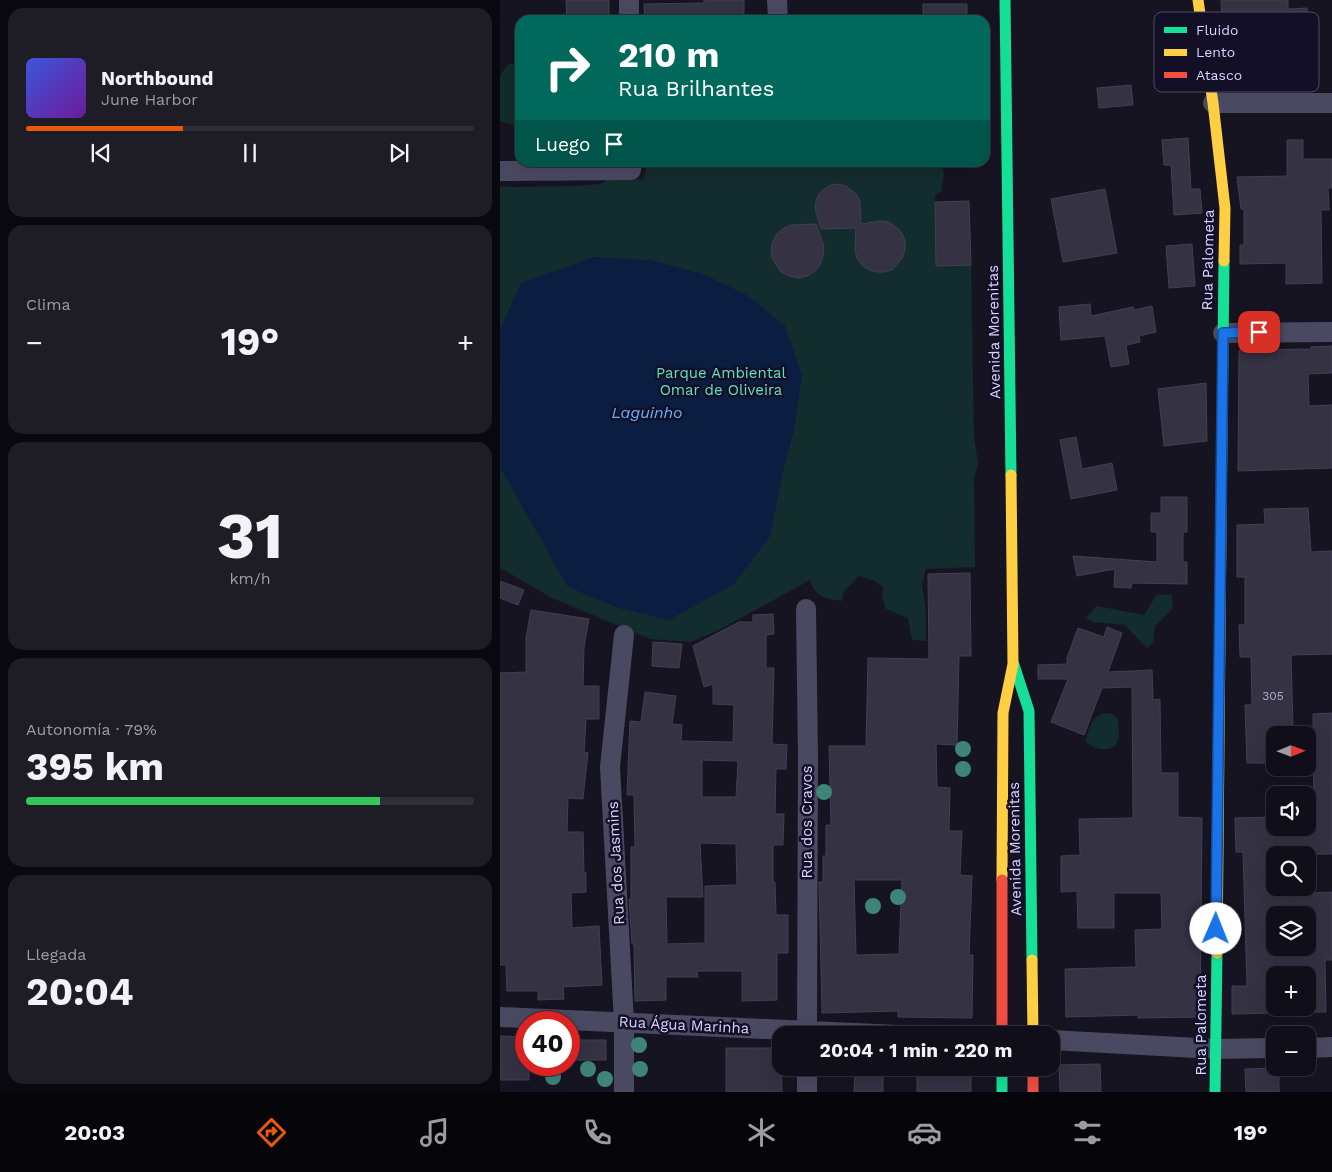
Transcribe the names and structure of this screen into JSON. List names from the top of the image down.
{
  "streets": {
    "main road": ["Rua Palometa", "Avenida Morenitas"],
    "street": ["Rua dos Cravos", "Rua dos Jasmins", "Rua Água Marinha"]
  },
  "crossings": [
    ["Rua dos Jasmins", "Rua Água Marinha"]
  ],
  "water": ["Laguinho"],
  "parks": ["Parque Ambiental Omar de Oliveira"],
  "house_numbers": ["305"],
  "legend": ["Fluido", "Lento", "Atasco"],
  "north": "right",
  "page": {
    "turn": ["210 m", "Rua Brilhantes"],
    "song": ["Northbound", "June Harbor"],
    "then": "Luego",
    "tile": [
      "Clima",
      ["31", "km/h"],
      ["Autonomía · 79%", "395 km"],
      ["Llegada", "20:04"]
    ],
    "heat": ["−", "19°", "+"],
    "map_buttons": ["+", "−"],
    "limit": "40",
    "trip": "20:04 · 1 min · 220 m",
    "tabs": ["20:03", "19°"]
  }
}
